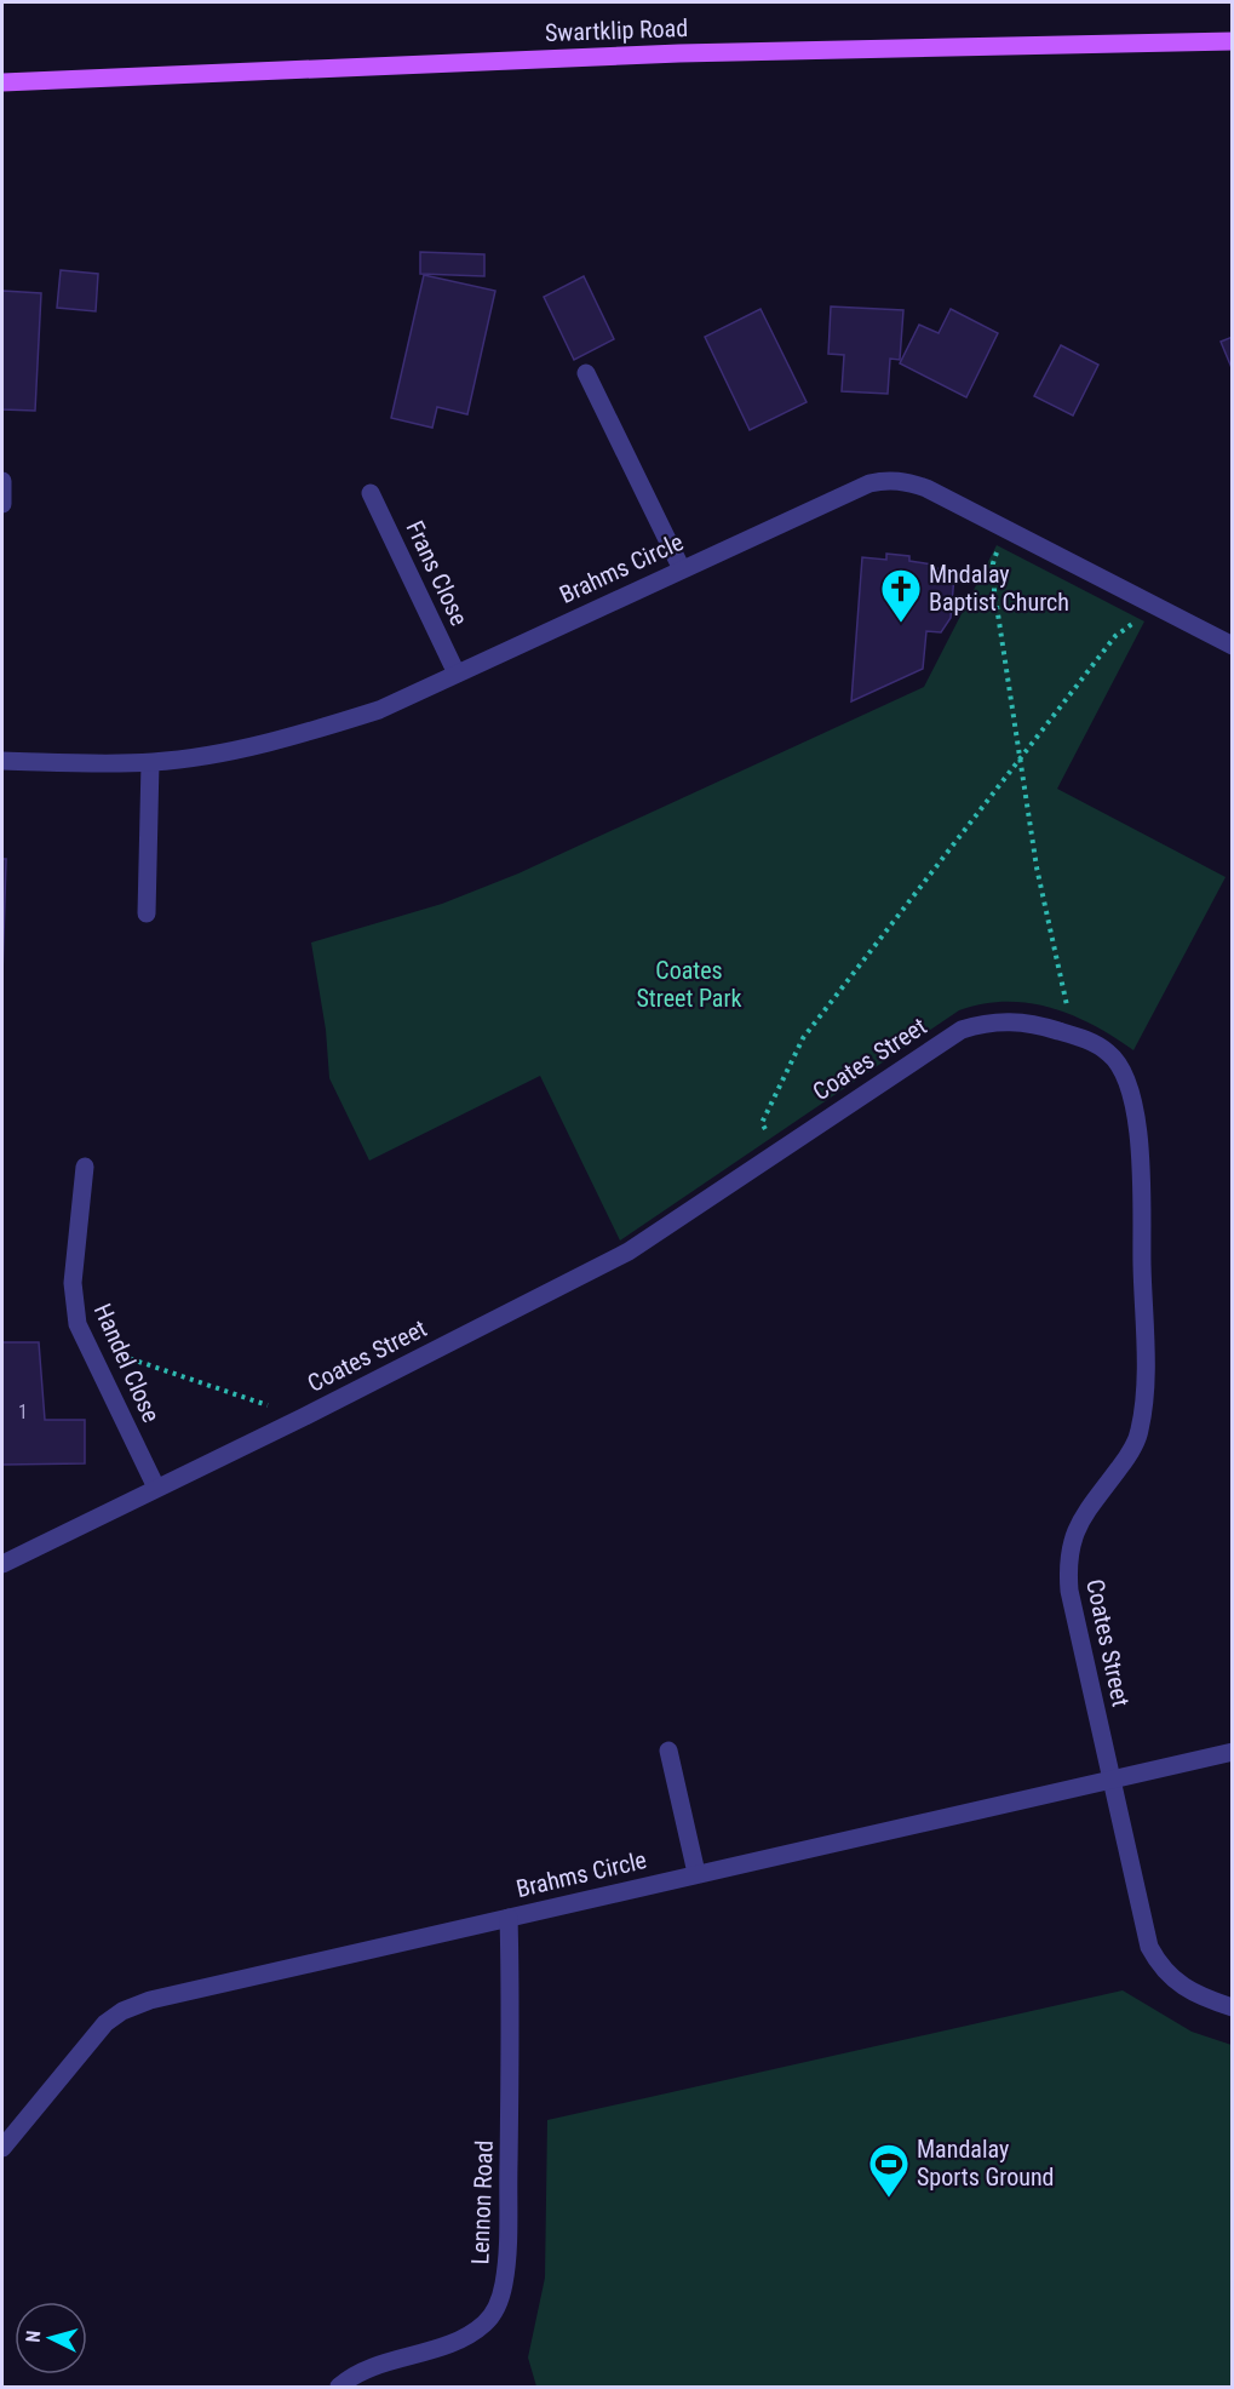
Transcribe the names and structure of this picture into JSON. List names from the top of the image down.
{
  "streets": {
    "main road": ["Swartklip Road"],
    "street": [
      "Brahms Circle",
      "Frans Close",
      "Coates Street",
      "Handel Close",
      "Lennon Road"
    ]
  },
  "crossings": [
    ["Brahms Circle", "Frans Close"],
    ["Brahms Circle", "Coates Street"],
    ["Brahms Circle", "Lennon Road"],
    ["Coates Street", "Handel Close"]
  ],
  "parks": ["Coates Street Park"],
  "places": {
    "church": ["Mndalay Baptist Church"],
    "sports": ["Mandalay Sports Ground"]
  },
  "house_numbers": ["1"],
  "north": "left"
}
